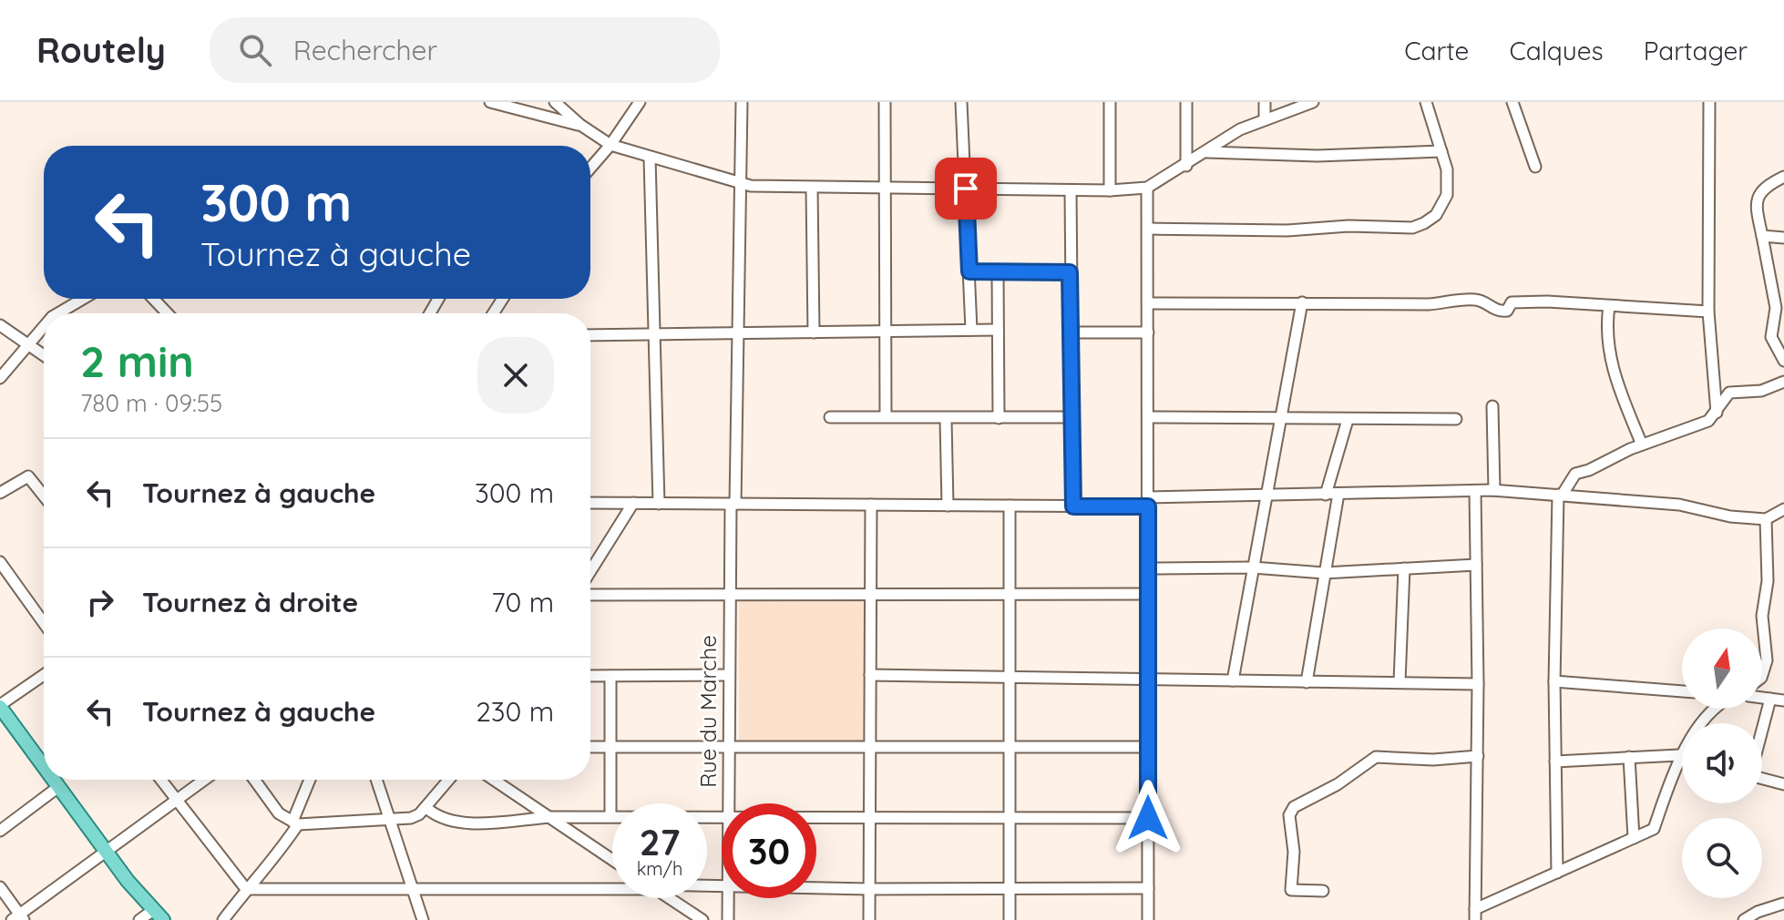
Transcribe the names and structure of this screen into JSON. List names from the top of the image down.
{
  "streets": {
    "street": ["Rue du Marche"]
  },
  "north": "top",
  "page": {
    "header": "Routely",
    "search": "Rechercher",
    "nav": ["Carte", "Calques", "Partager"],
    "turn": ["300 m", "Tournez à gauche"],
    "heading": ["2 min", "780 m · 09:55"],
    "list": [
      {
        "name": "Tournez à gauche",
        "value": "300 m"
      },
      {
        "name": "Tournez à droite",
        "value": "70 m"
      },
      {
        "name": "Tournez à gauche",
        "value": "230 m"
      }
    ],
    "speed": "27 km/h",
    "limit": "30"
  }
}
